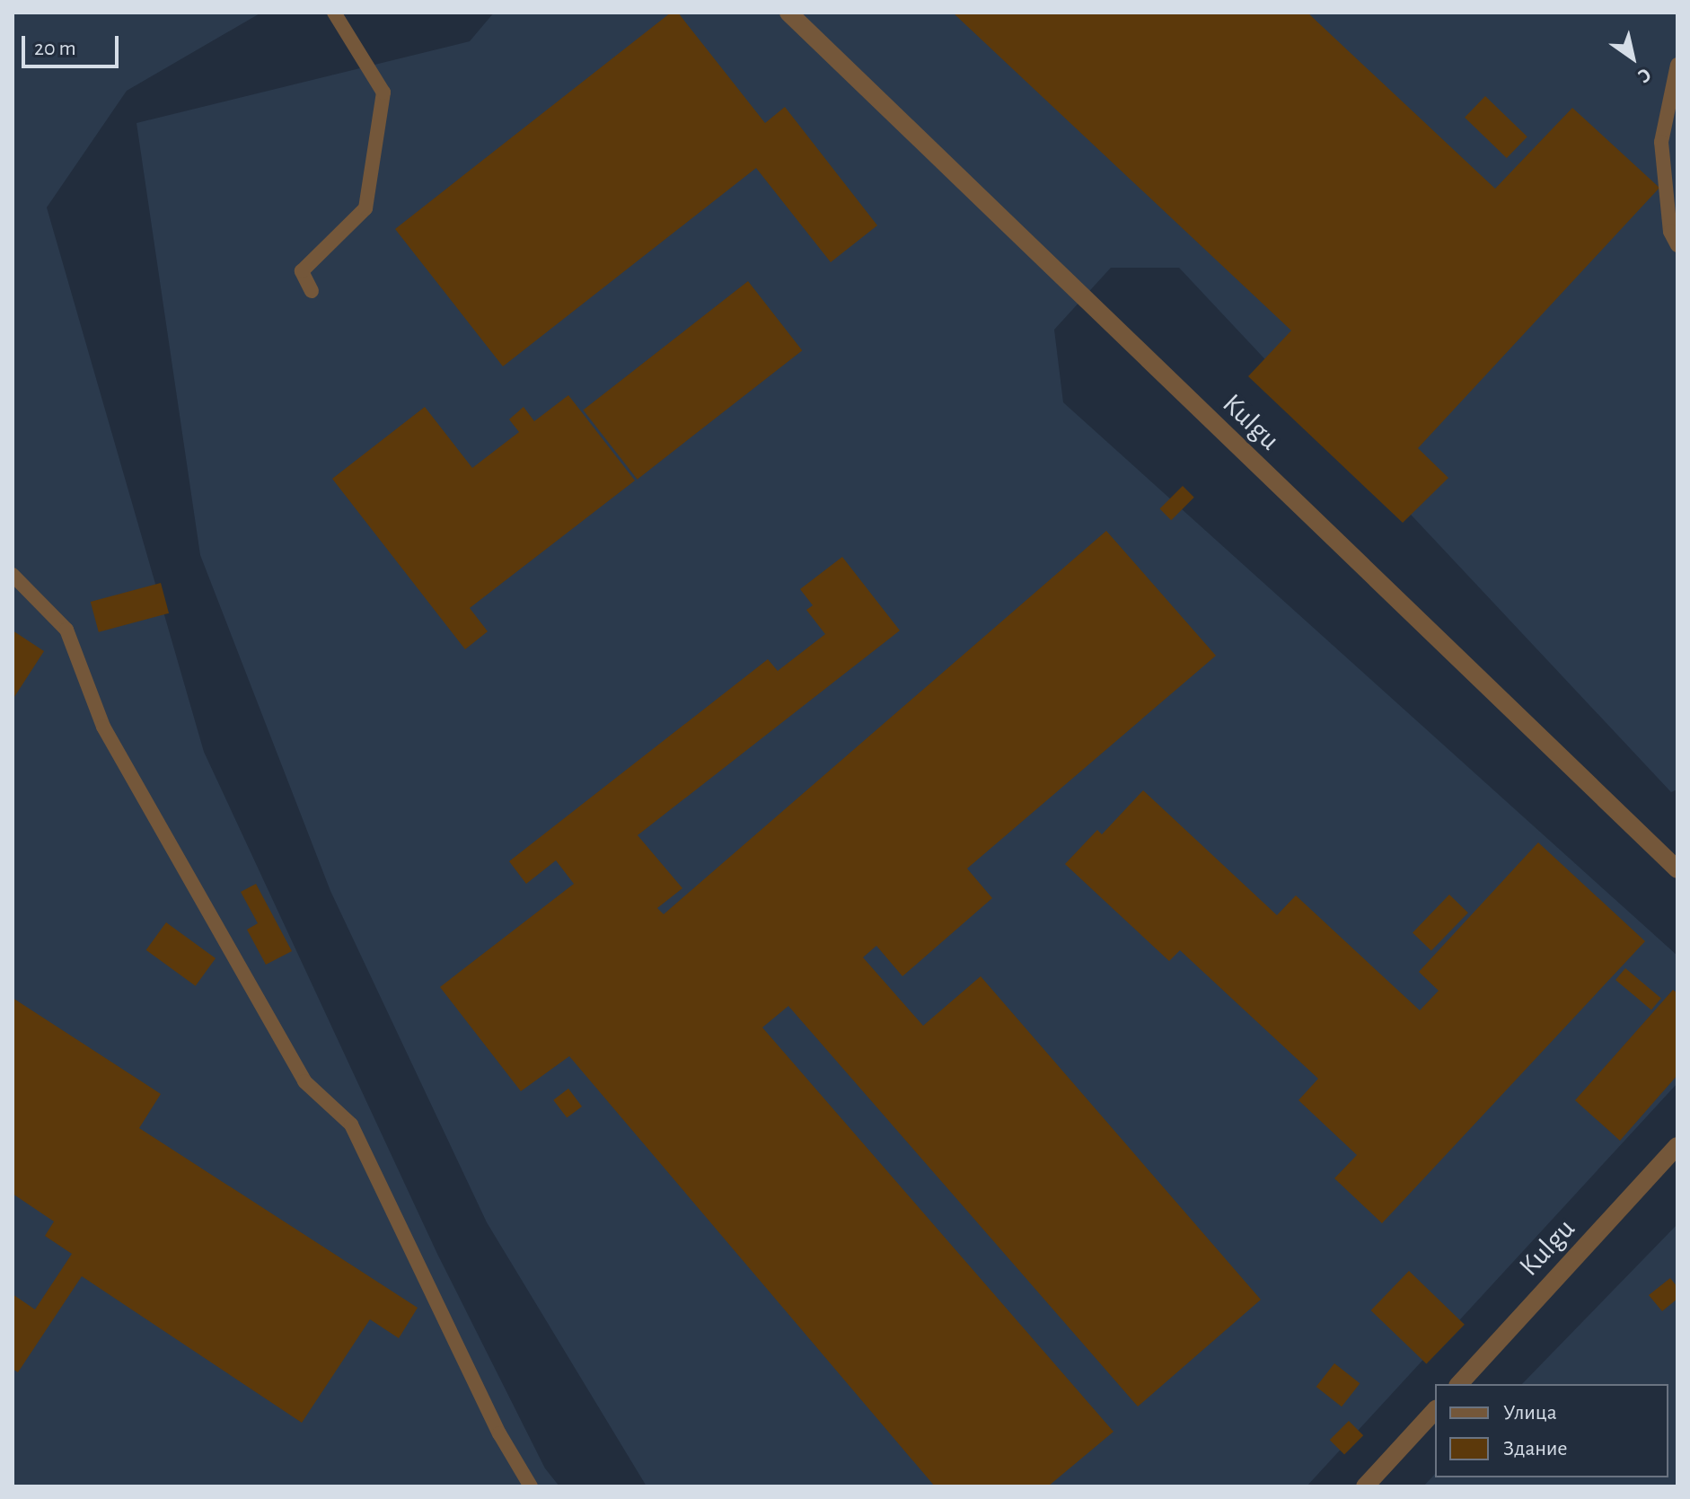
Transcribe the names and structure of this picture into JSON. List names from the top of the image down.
{
  "streets": {
    "street": ["Kulgu"]
  },
  "legend": ["Улица", "Здание"],
  "scale_bar": "20 m",
  "north": "bottom right"
}
